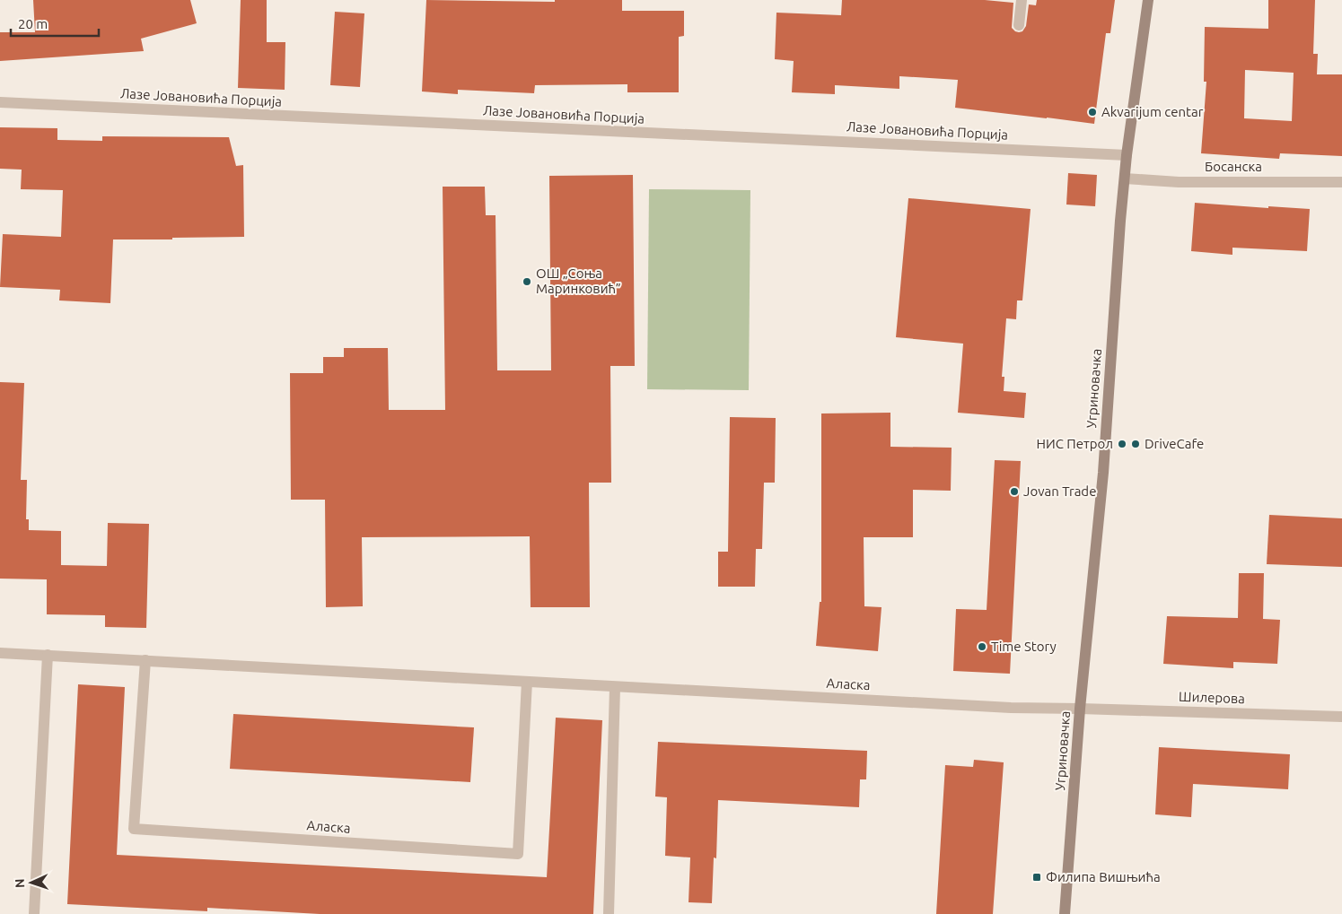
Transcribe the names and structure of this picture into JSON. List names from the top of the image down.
{
  "streets": {
    "main road": ["Угриновачка"],
    "street": [
      "Лазе Јовановића Порција",
      "Босанска",
      "Аласка",
      "Шилерова"
    ]
  },
  "crossings": [
    ["Лазе Јовановића Порција", "Угриновачка"],
    ["Босанска", "Угриновачка"],
    ["Угриновачка", "Аласка"],
    ["Угриновачка", "Шилерова"],
    ["Аласка", "Шилерова"]
  ],
  "places": {
    "other": [
      "Akvarijum centar",
      "ОШ „Соња Маринковић”",
      "НИС Петрол",
      "DriveCafe",
      "Jovan Trade",
      "Time Story"
    ],
    "transit": ["Филипа Вишњића"]
  },
  "scale_bar": "20 m",
  "north": "left"
}
